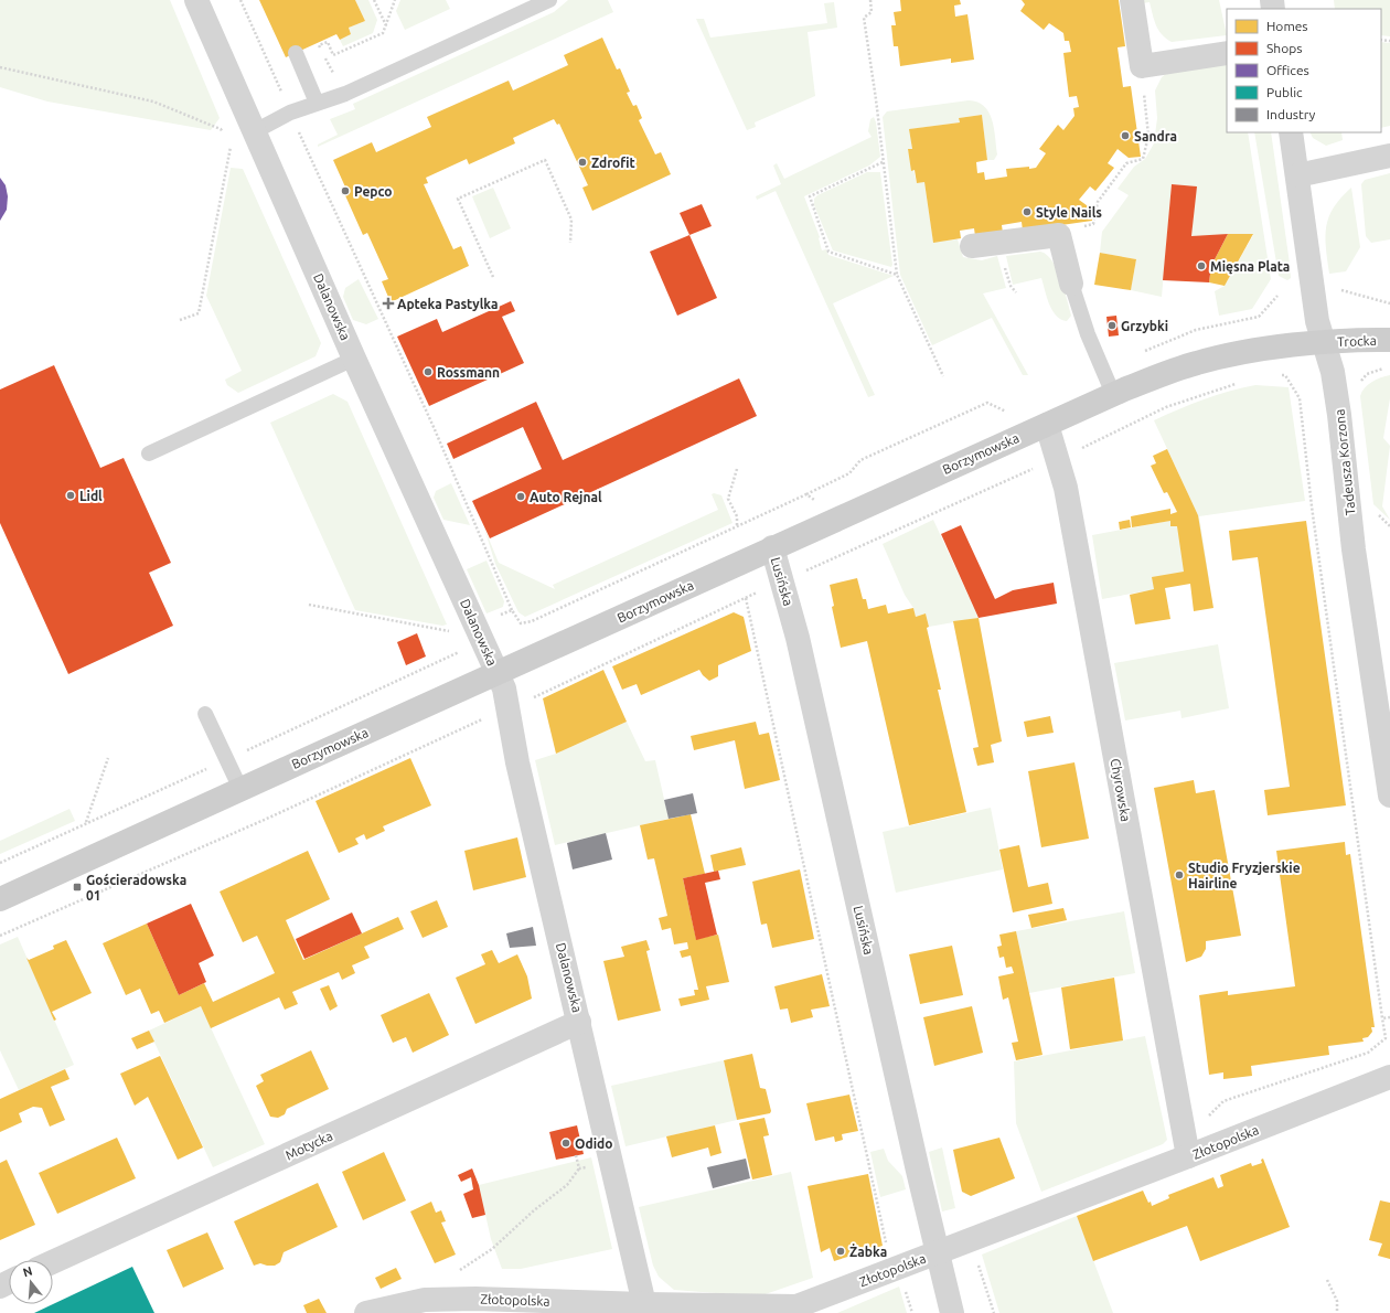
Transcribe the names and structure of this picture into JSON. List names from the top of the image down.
{
  "streets": {
    "street": [
      "Dalanowska",
      "Trocka",
      "Borzymowska",
      "Tadeusza Korzona",
      "Lusińska",
      "Chyrowska",
      "Złotopolska",
      "Motycka"
    ]
  },
  "crossings": [
    ["Dalanowska", "Borzymowska"],
    ["Dalanowska", "Złotopolska"],
    ["Dalanowska", "Motycka"],
    ["Trocka", "Borzymowska"],
    ["Trocka", "Tadeusza Korzona"],
    ["Borzymowska", "Tadeusza Korzona"],
    ["Borzymowska", "Lusińska"],
    ["Borzymowska", "Chyrowska"],
    ["Lusińska", "Złotopolska"],
    ["Chyrowska", "Złotopolska"]
  ],
  "places": {
    "other": [
      "Sandra",
      "Zdrofit",
      "Pepco",
      "Style Nails",
      "Mięsna Plata",
      "Grzybki",
      "Rossmann",
      "Lidl",
      "Auto Rejnal",
      "Studio Fryzjerskie Hairline",
      "Odido",
      "Żabka"
    ],
    "health": ["Apteka Pastylka"],
    "transit": ["Gościeradowska 01"]
  },
  "legend": [
    "Homes",
    "Shops",
    "Offices",
    "Public",
    "Industry"
  ],
  "north": "top"
}
